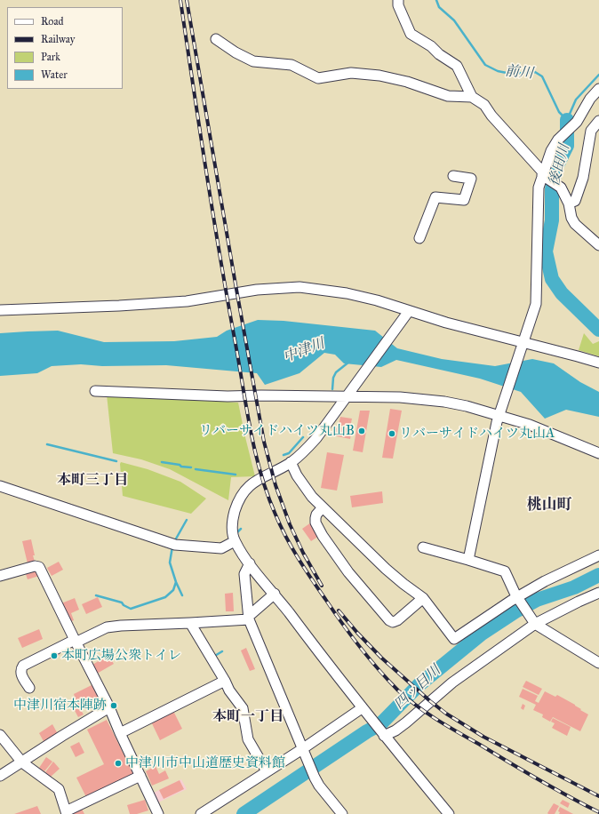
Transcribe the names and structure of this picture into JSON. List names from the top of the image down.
{
  "districts": ["本町三丁目", "桃山町", "本町一丁目"],
  "water": [
    "前川",
    "後田川",
    "中津川",
    "四ッ目川"
  ],
  "places": [
    "リバーサイドハイツ丸山B",
    "リバーサイドハイツ丸山A",
    "本町広場公衆トイレ",
    "中津川宿本陣跡",
    "中津川市中山道歴史資料館"
  ],
  "legend": [
    "Road",
    "Railway",
    "Park",
    "Water"
  ]
}
